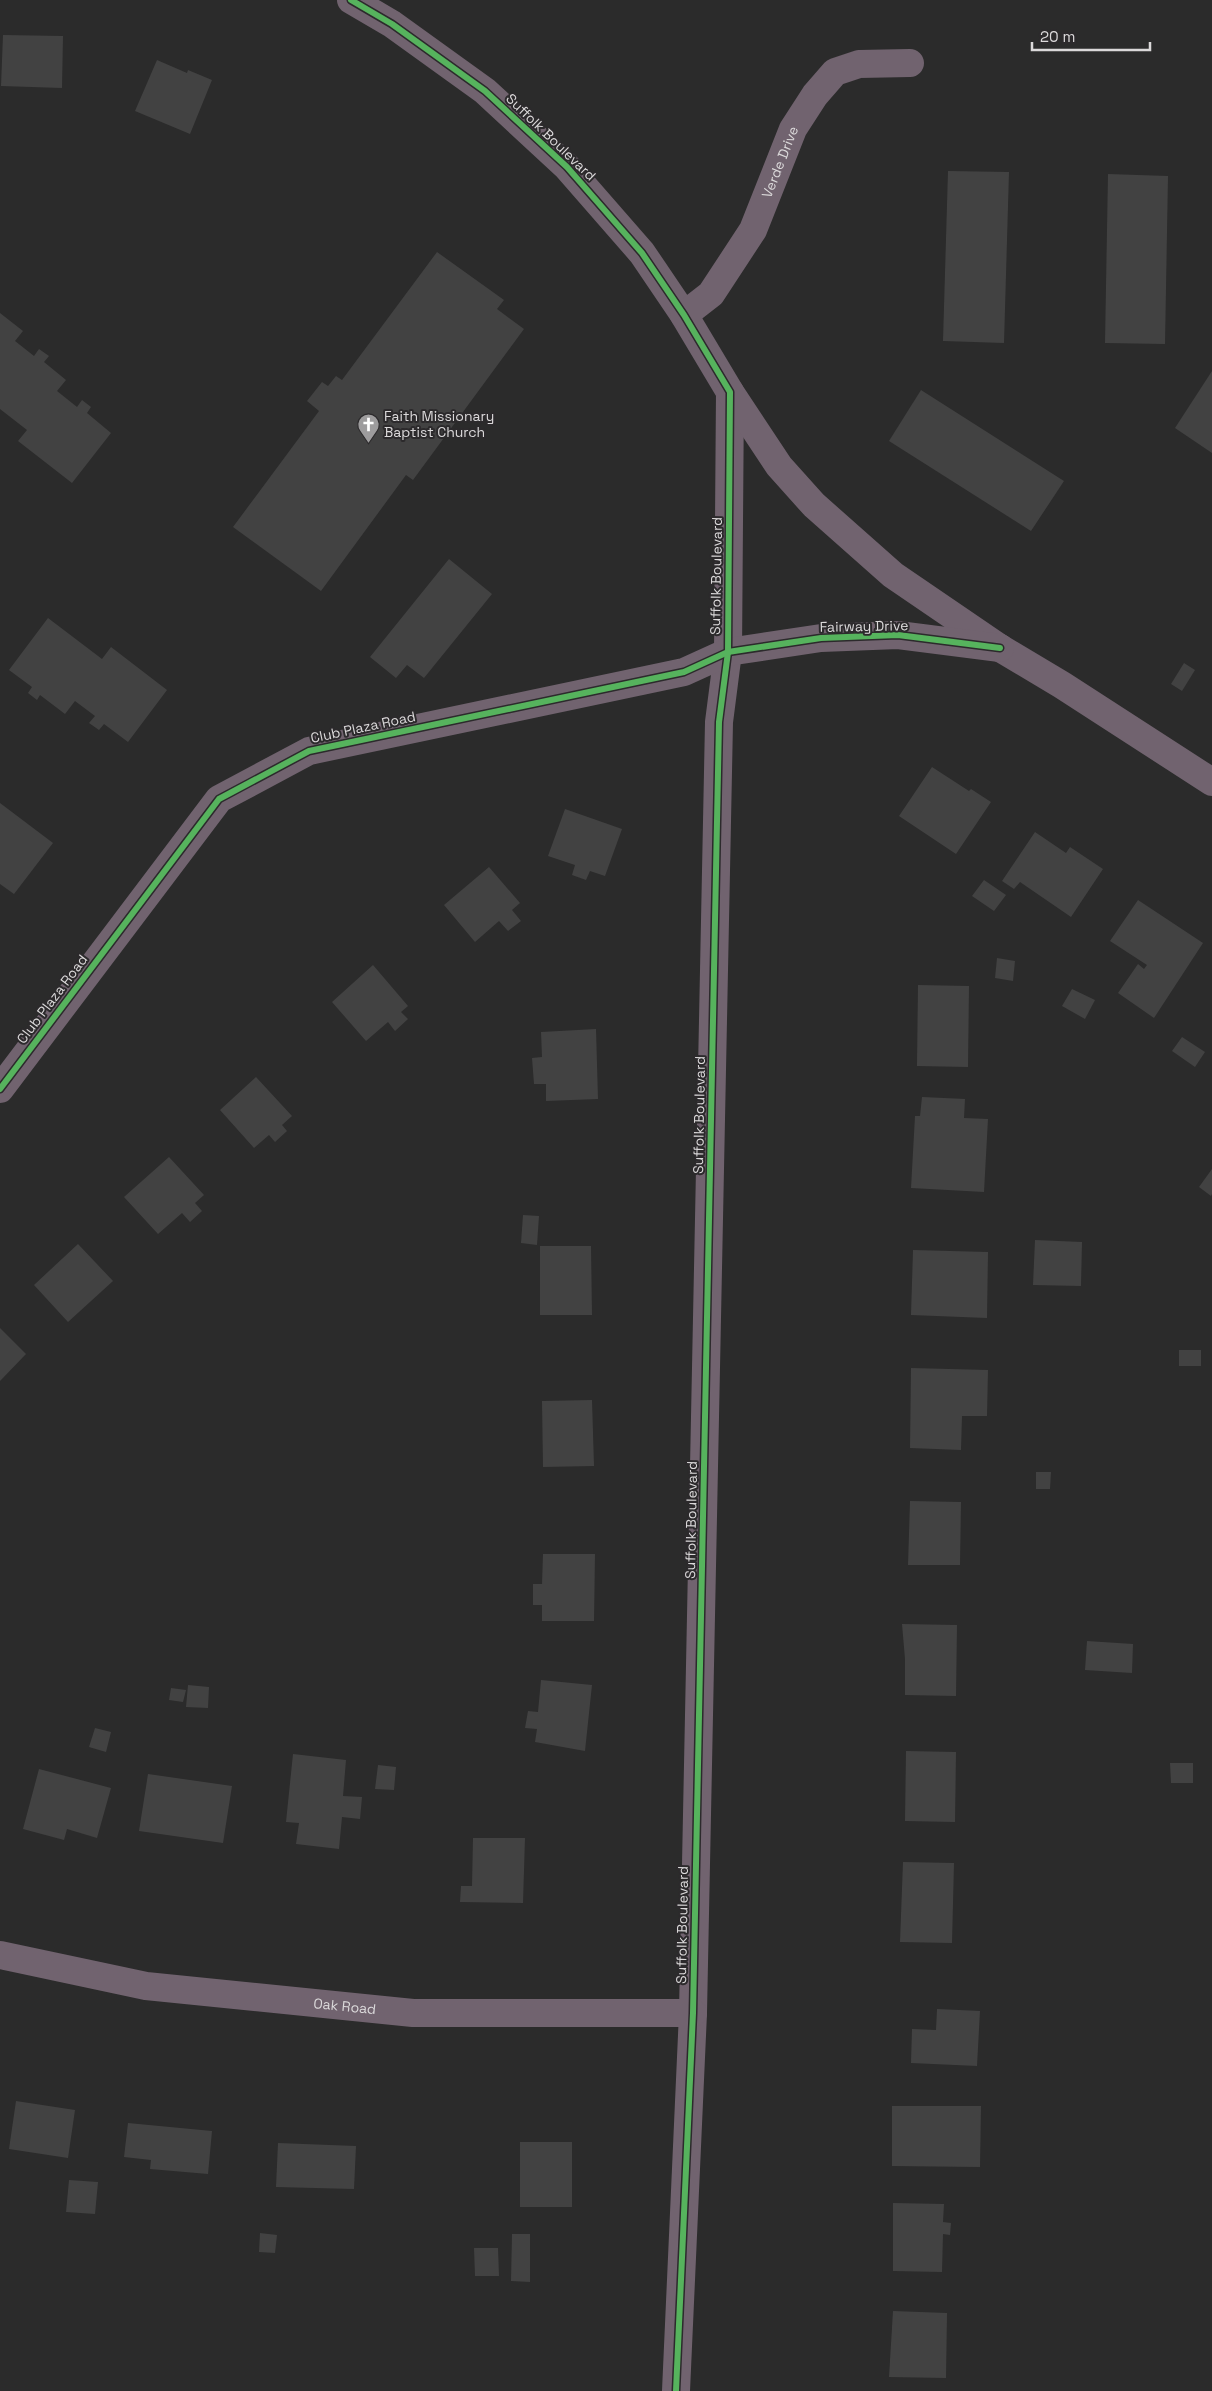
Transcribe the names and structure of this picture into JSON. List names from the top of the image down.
{
  "streets": {
    "street": [
      "Suffolk Boulevard",
      "Verde Drive",
      "Fairway Drive",
      "Club Plaza Road",
      "Oak Road"
    ]
  },
  "crossings": [
    ["Suffolk Boulevard", "Verde Drive"],
    ["Suffolk Boulevard", "Fairway Drive"],
    ["Suffolk Boulevard", "Club Plaza Road"],
    ["Suffolk Boulevard", "Oak Road"],
    ["Fairway Drive", "Club Plaza Road"]
  ],
  "places": {
    "church": ["Faith Missionary Baptist Church"]
  },
  "scale_bar": "20 m"
}
